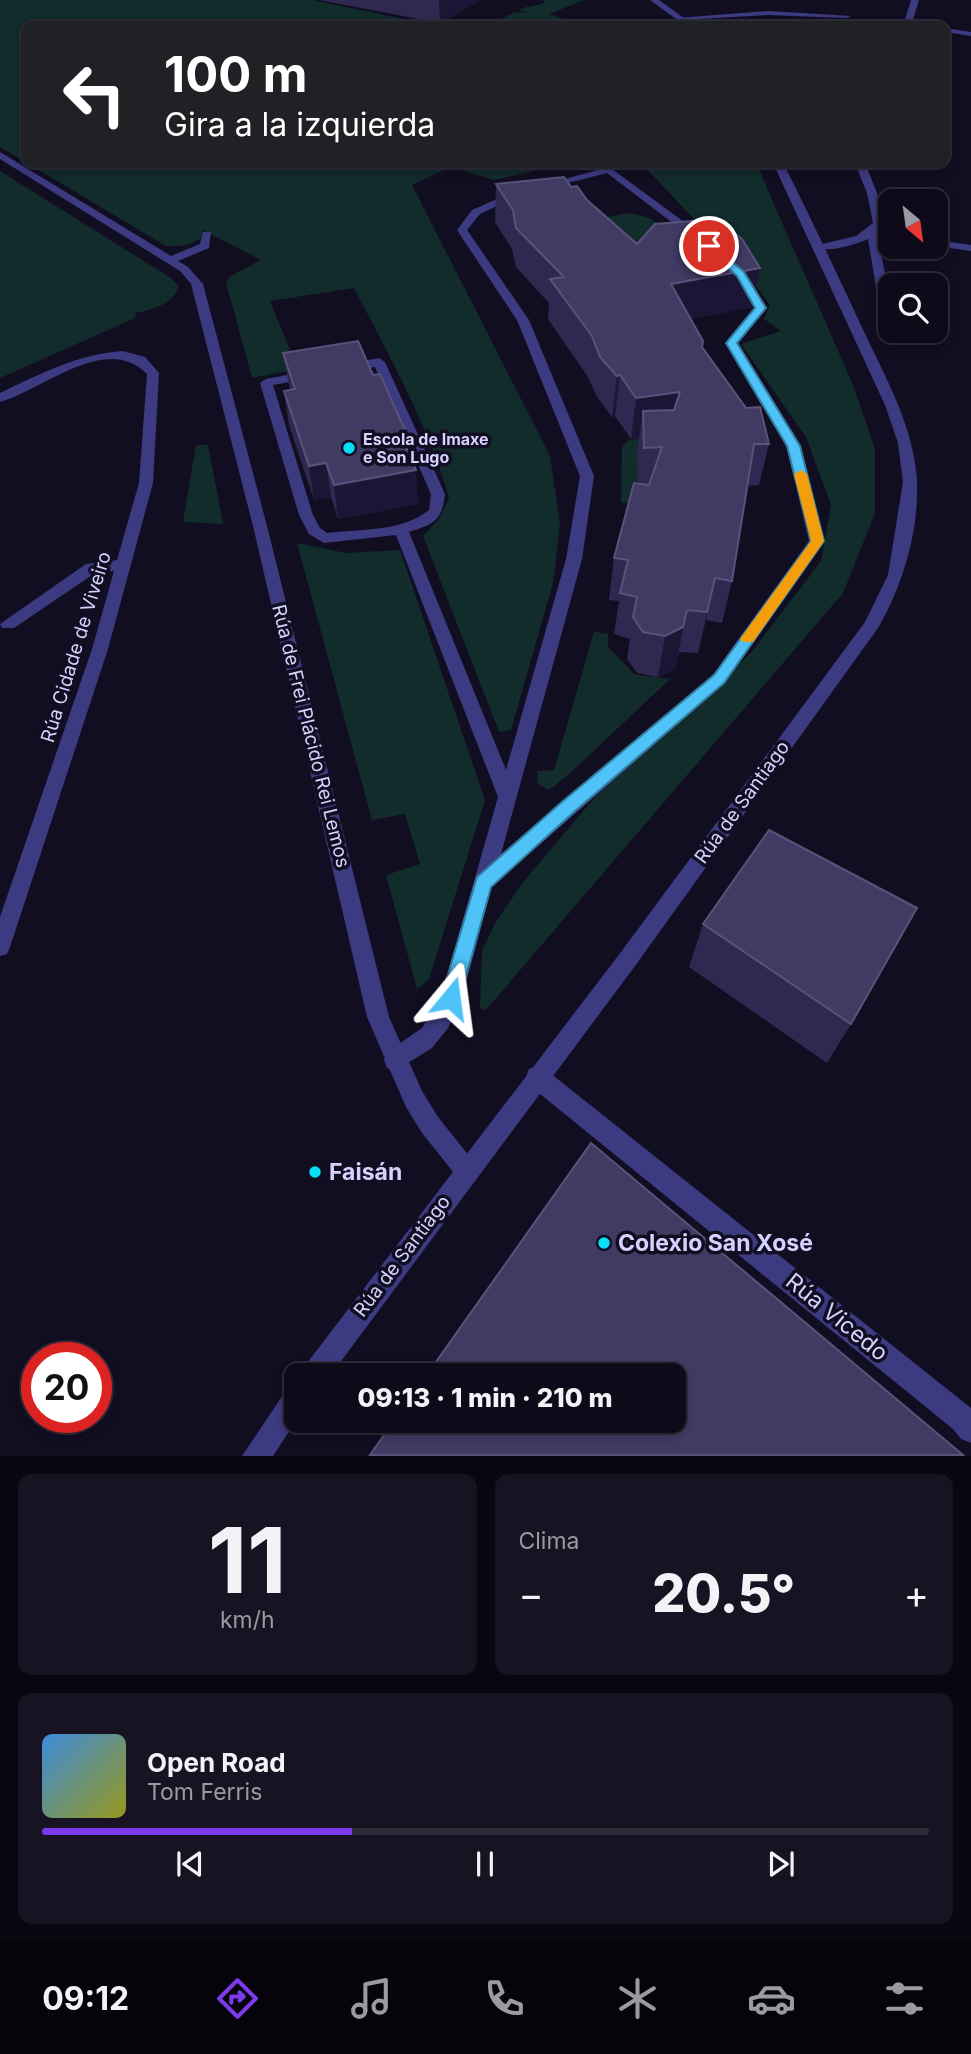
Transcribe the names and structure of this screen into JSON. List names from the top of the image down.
{
  "streets": {
    "street": [
      "Rúa Cidade de Viveiro",
      "Rúa de Frei Plácido Rei Lemos",
      "Rúa de Santiago",
      "Rúa Vicedo"
    ]
  },
  "crossings": [
    ["Rúa de Frei Plácido Rei Lemos", "Rúa de Santiago"],
    ["Rúa de Santiago", "Rúa Vicedo"]
  ],
  "places": ["Escola de Imaxe e Son Lugo", "Faisán", "Colexio San Xosé"],
  "north": "bottom right",
  "page": {
    "turn": ["100 m", "Gira a la izquierda"],
    "limit": "20",
    "trip": "09:13 · 1 min · 210 m",
    "tile": [
      ["11", "km/h"],
      "Clima"
    ],
    "heat": ["−", "20.5°", "+"],
    "song": ["Open Road", "Tom Ferris"],
    "tabs": "09:12"
  }
}
